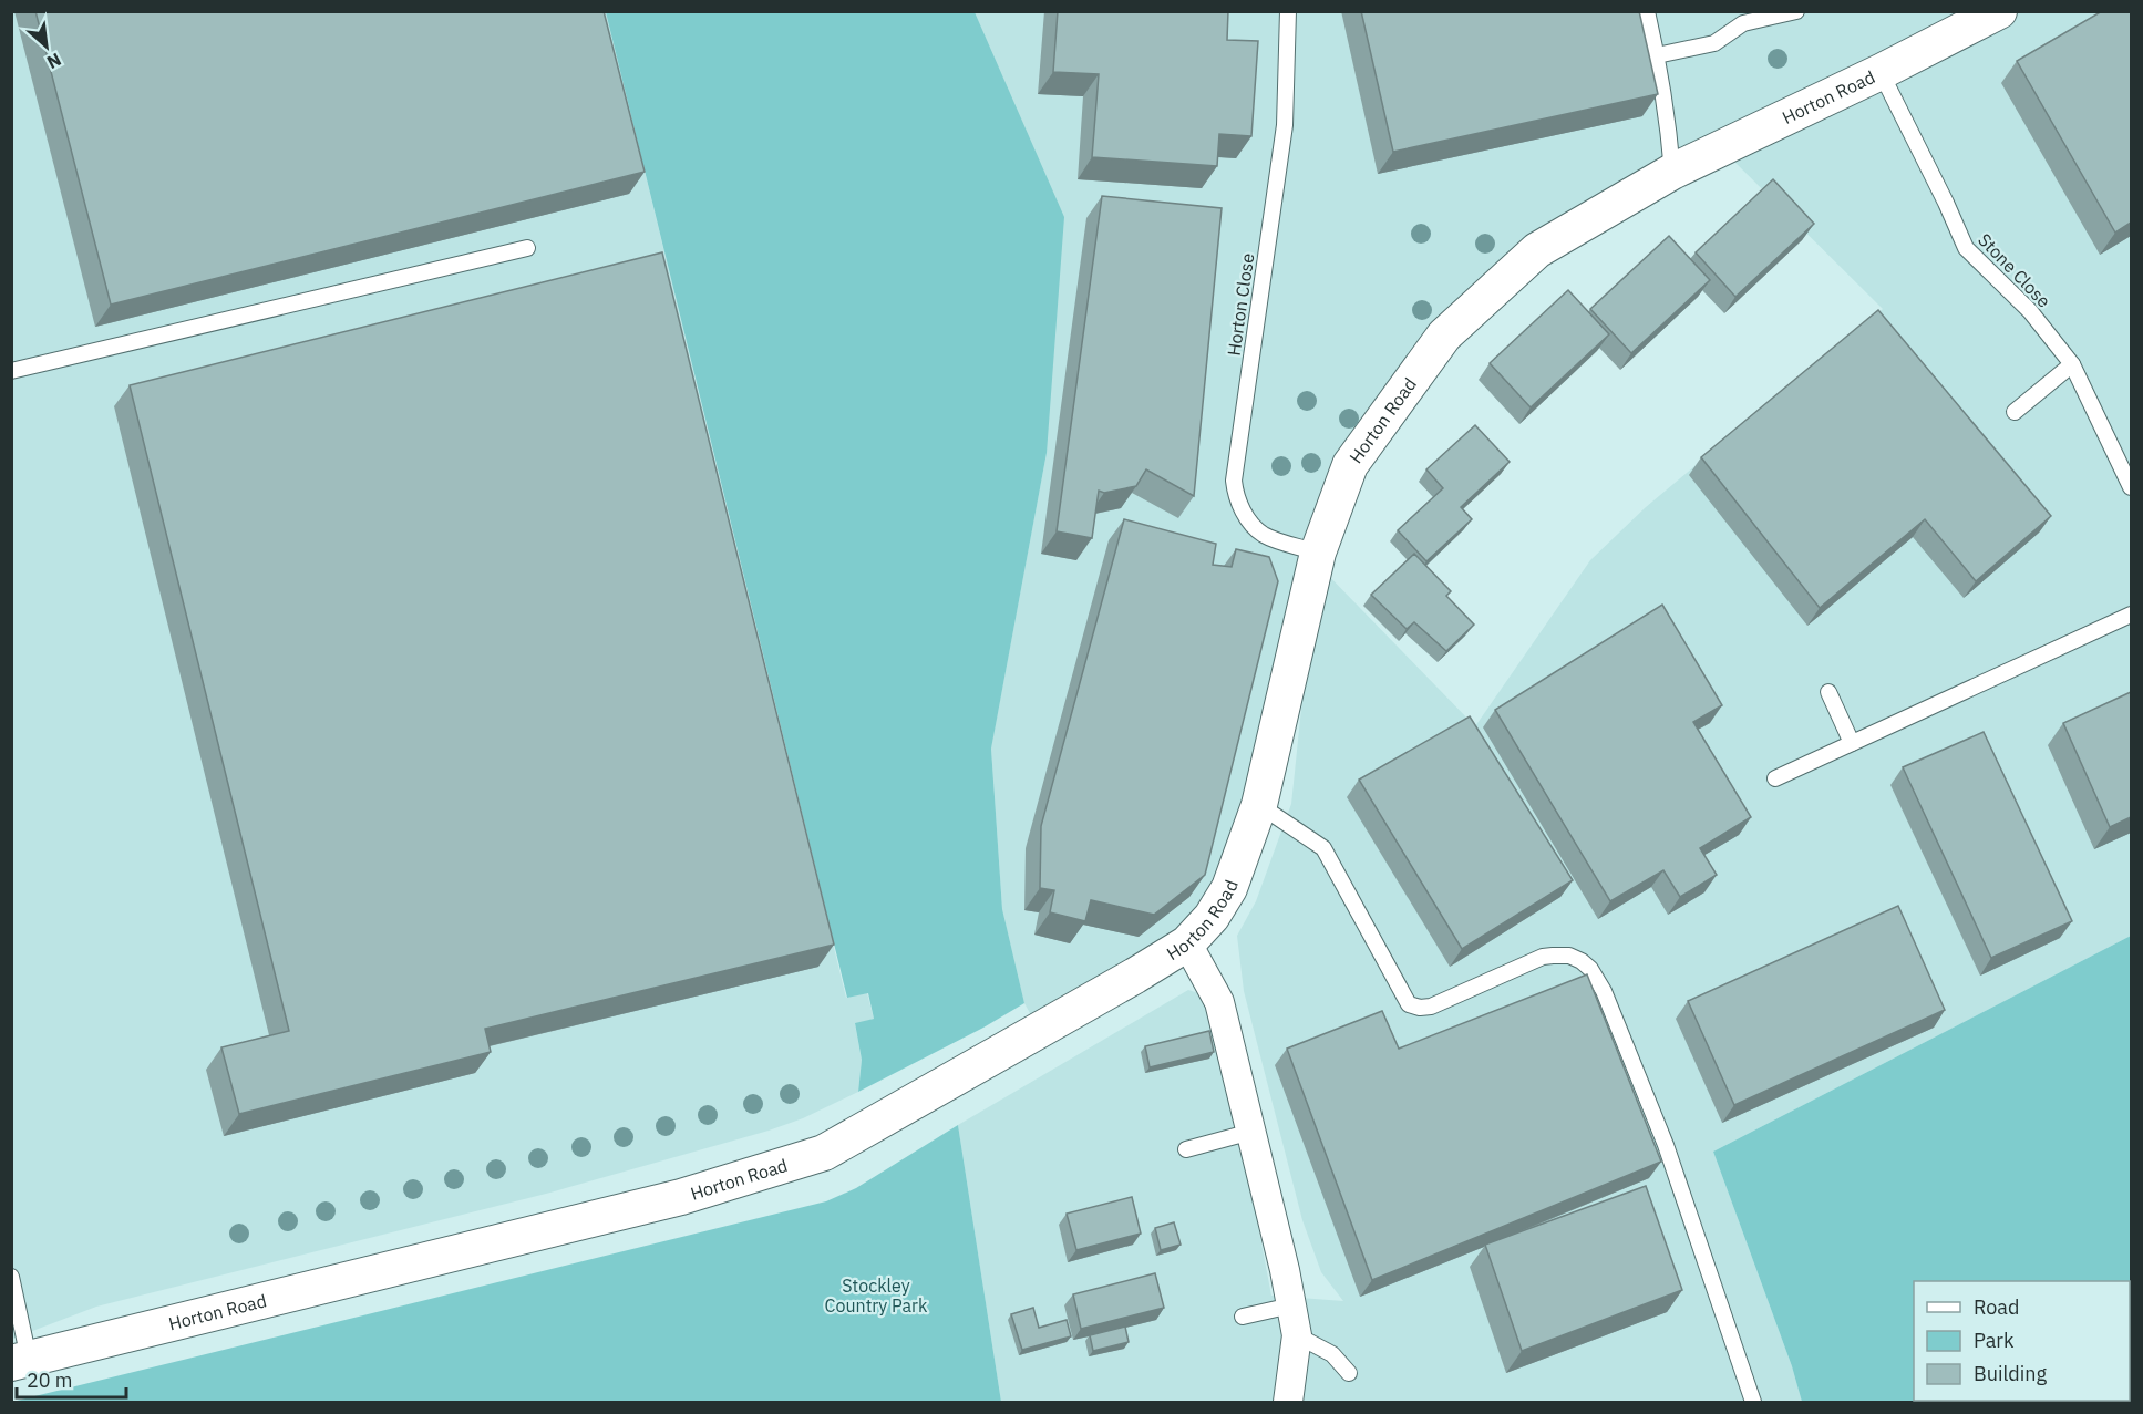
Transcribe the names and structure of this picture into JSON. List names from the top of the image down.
{
  "streets": {
    "street": ["Horton Road"],
    "lane": ["Stone Close", "Horton Close"]
  },
  "crossings": [
    ["Horton Road", "Stone Close"],
    ["Horton Road", "Horton Close"]
  ],
  "parks": ["Stockley Country Park"],
  "legend": ["Road", "Park", "Building"],
  "scale_bar": "20 m",
  "north": "bottom right"
}
